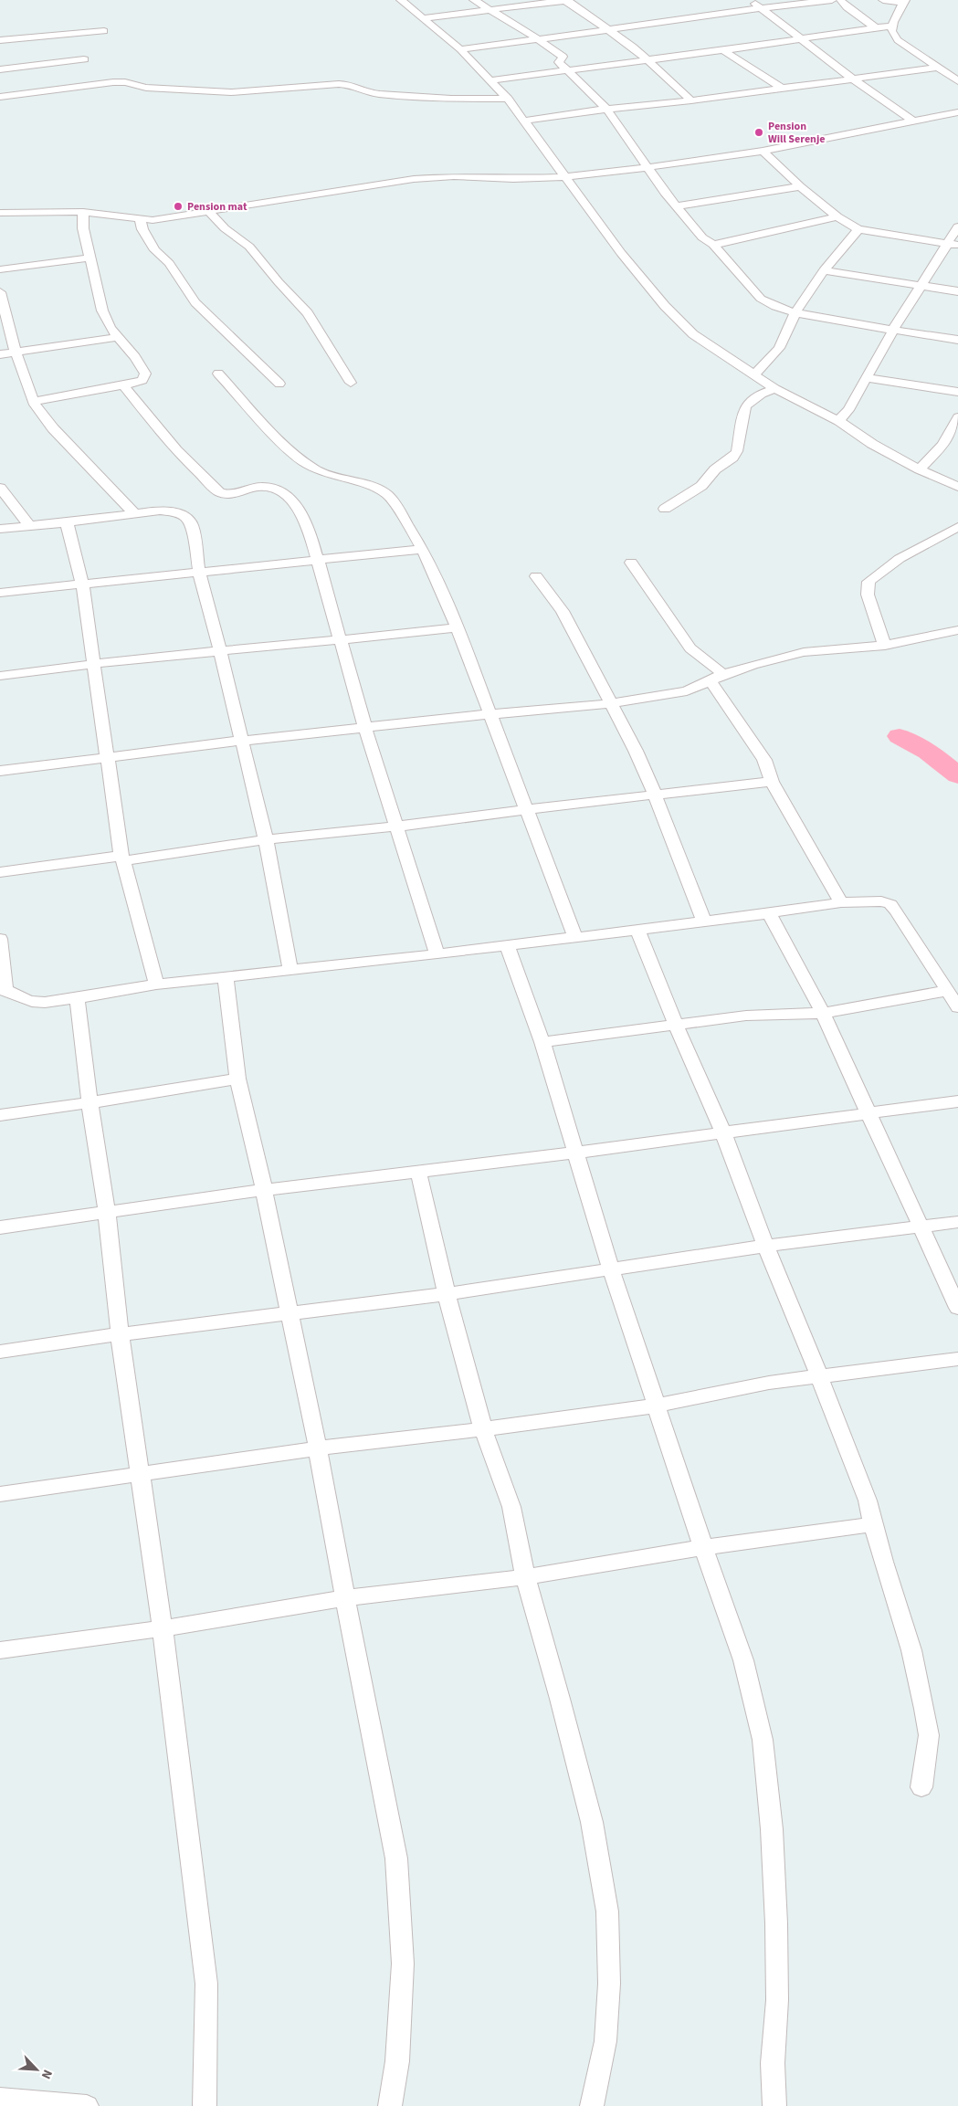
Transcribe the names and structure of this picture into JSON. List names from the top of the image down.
{
  "places": ["Pension Will Serenje", "Pension mat"],
  "north": "bottom right"
}
